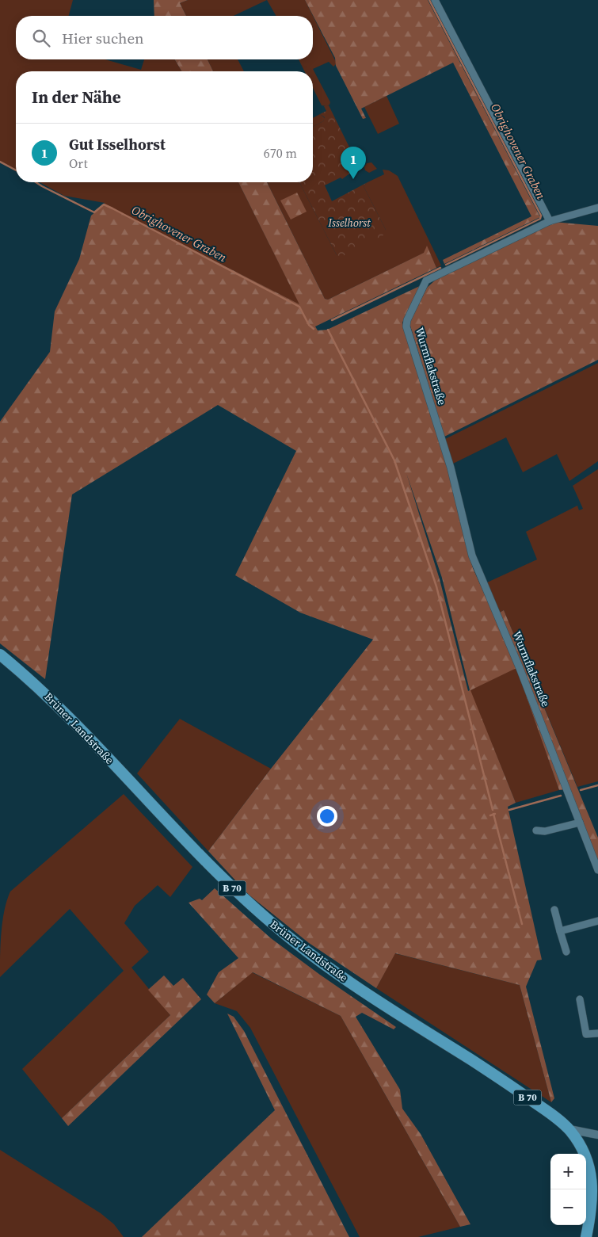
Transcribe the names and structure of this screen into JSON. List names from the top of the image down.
{
  "streets": {
    "main road": ["Brüner Landstraße", "B 70"],
    "street": ["Wurmflakstraße"]
  },
  "water": ["Obrighovener Graben"],
  "parks": ["Isselhorst"],
  "page": {
    "search": "Hier suchen",
    "heading": "In der Nähe",
    "list": [
      {
        "mark": "1",
        "name": "Gut Isselhorst",
        "note": "Ort",
        "value": "670 m"
      }
    ],
    "pins": "1",
    "map_buttons": ["+", "−"]
  }
}
